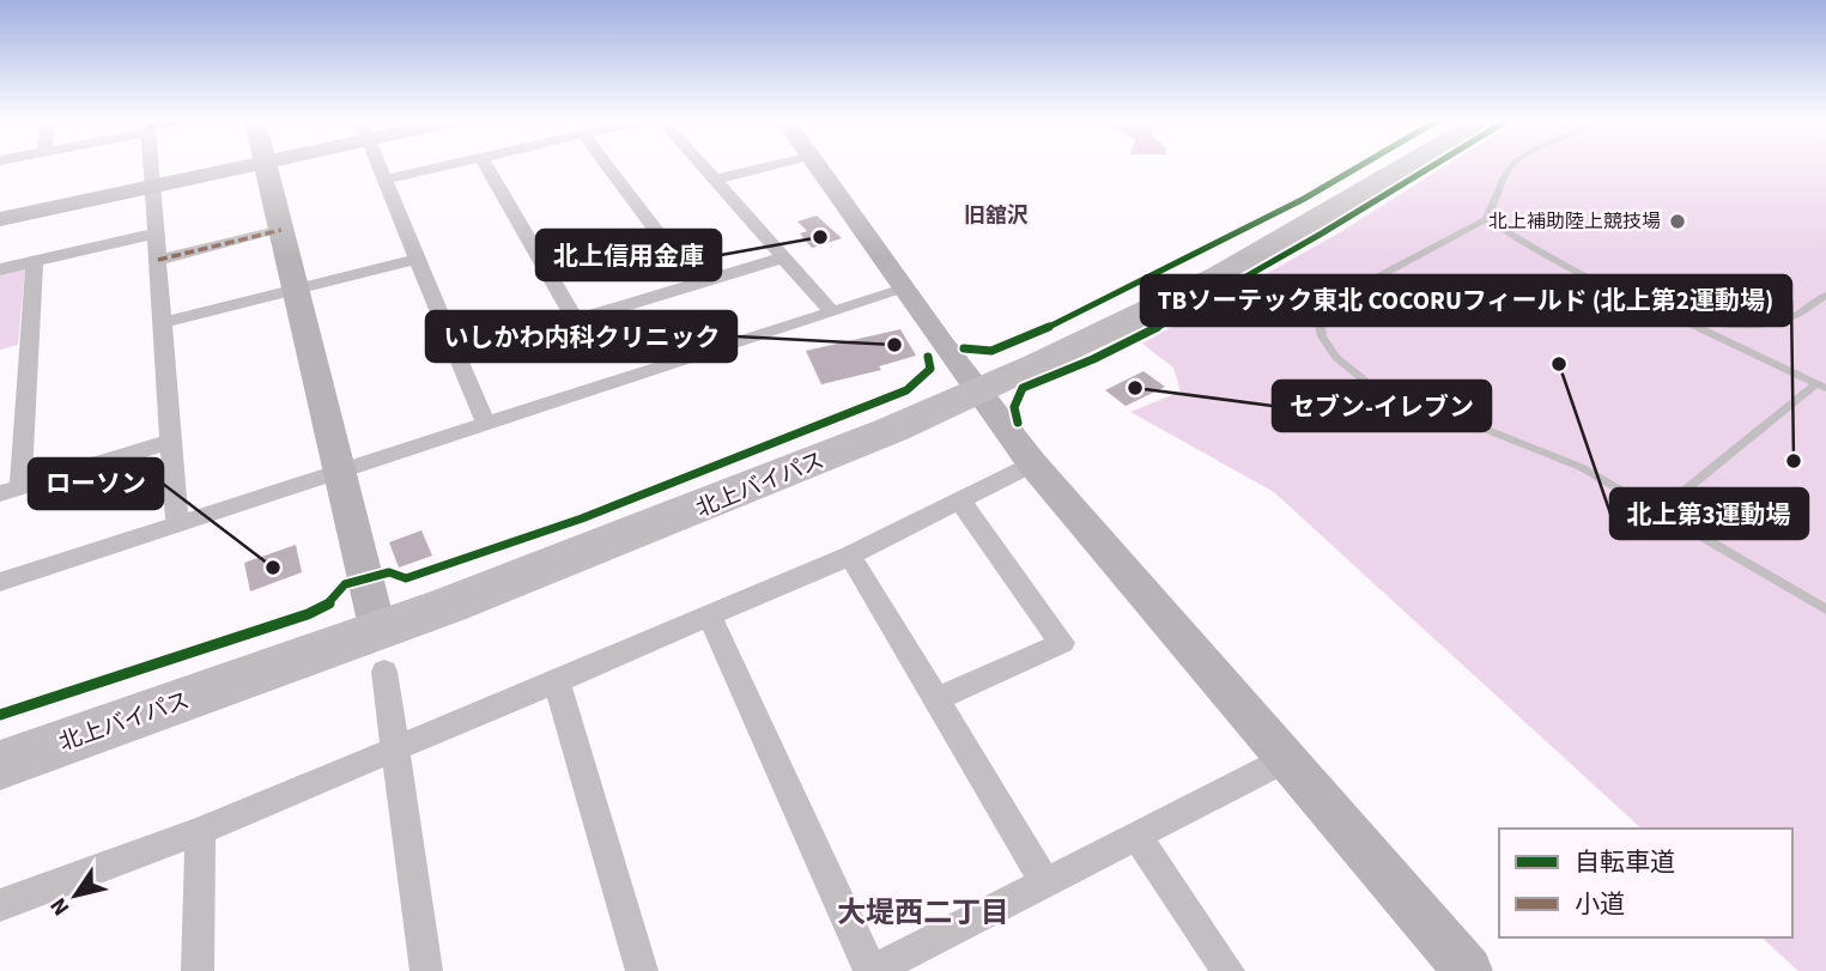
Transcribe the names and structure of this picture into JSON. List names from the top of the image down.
{
  "streets": {
    "highway": ["北上バイパス"]
  },
  "districts": ["旧舘沢", "大堤西二丁目"],
  "places": [
    "北上補助陸上競技場",
    "北上信用金庫",
    "いしかわ内科クリニック",
    "北上第3運動場",
    "セブン-イレブン",
    "TBソーテック東北 COCORUフィールド (北上第2運動場)",
    "ローソン"
  ],
  "legend": ["自転車道", "小道"],
  "north": "bottom left"
}
